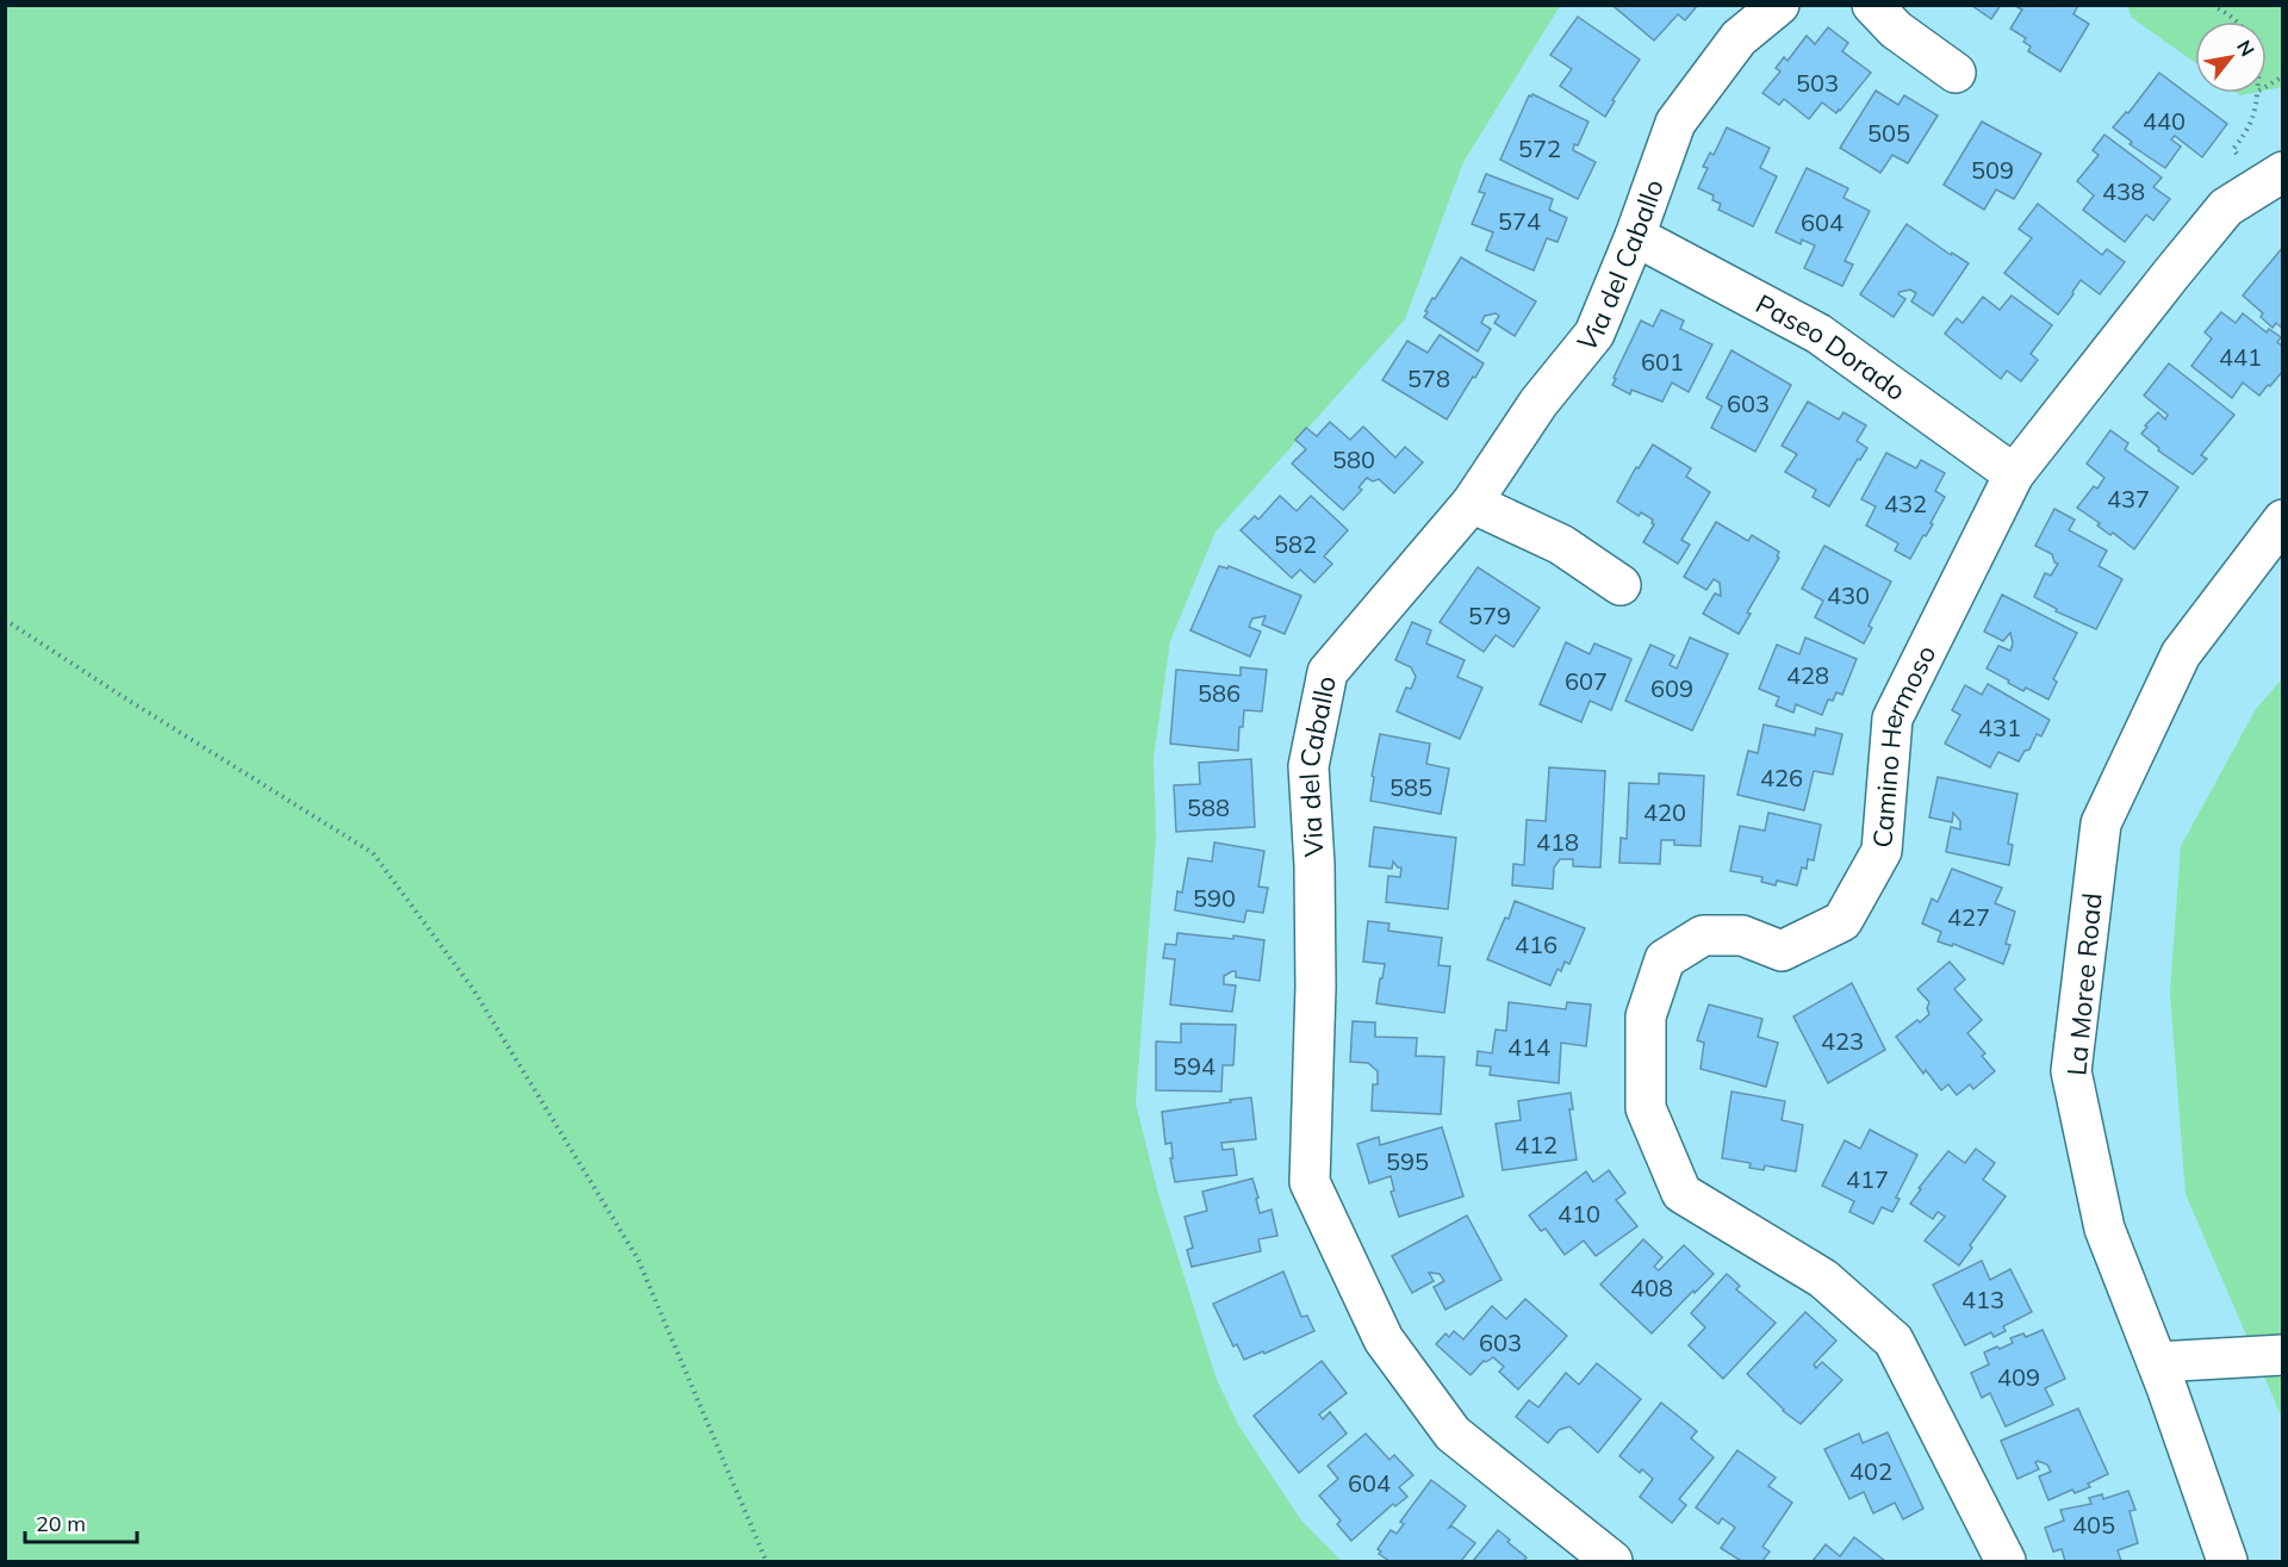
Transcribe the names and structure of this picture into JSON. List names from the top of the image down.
{
  "streets": {
    "street": [
      "Via del Caballo",
      "Paseo Dorado",
      "Camino Hermoso",
      "La Moree Road"
    ]
  },
  "crossings": [
    ["Via del Caballo", "Paseo Dorado"],
    ["Paseo Dorado", "Camino Hermoso"]
  ],
  "house_numbers": [
    "503",
    "440",
    "505",
    "572",
    "509",
    "438",
    "574",
    "604",
    "441",
    "601",
    "578",
    "603",
    "580",
    "437",
    "432",
    "582",
    "430",
    "579",
    "428",
    "607",
    "609",
    "586",
    "431",
    "426",
    "585",
    "588",
    "420",
    "418",
    "590",
    "427",
    "416",
    "423",
    "414",
    "594",
    "412",
    "595",
    "417",
    "410",
    "408",
    "413",
    "603",
    "409",
    "402",
    "604",
    "405"
  ],
  "scale_bar": "20 m",
  "north": "top right"
}
